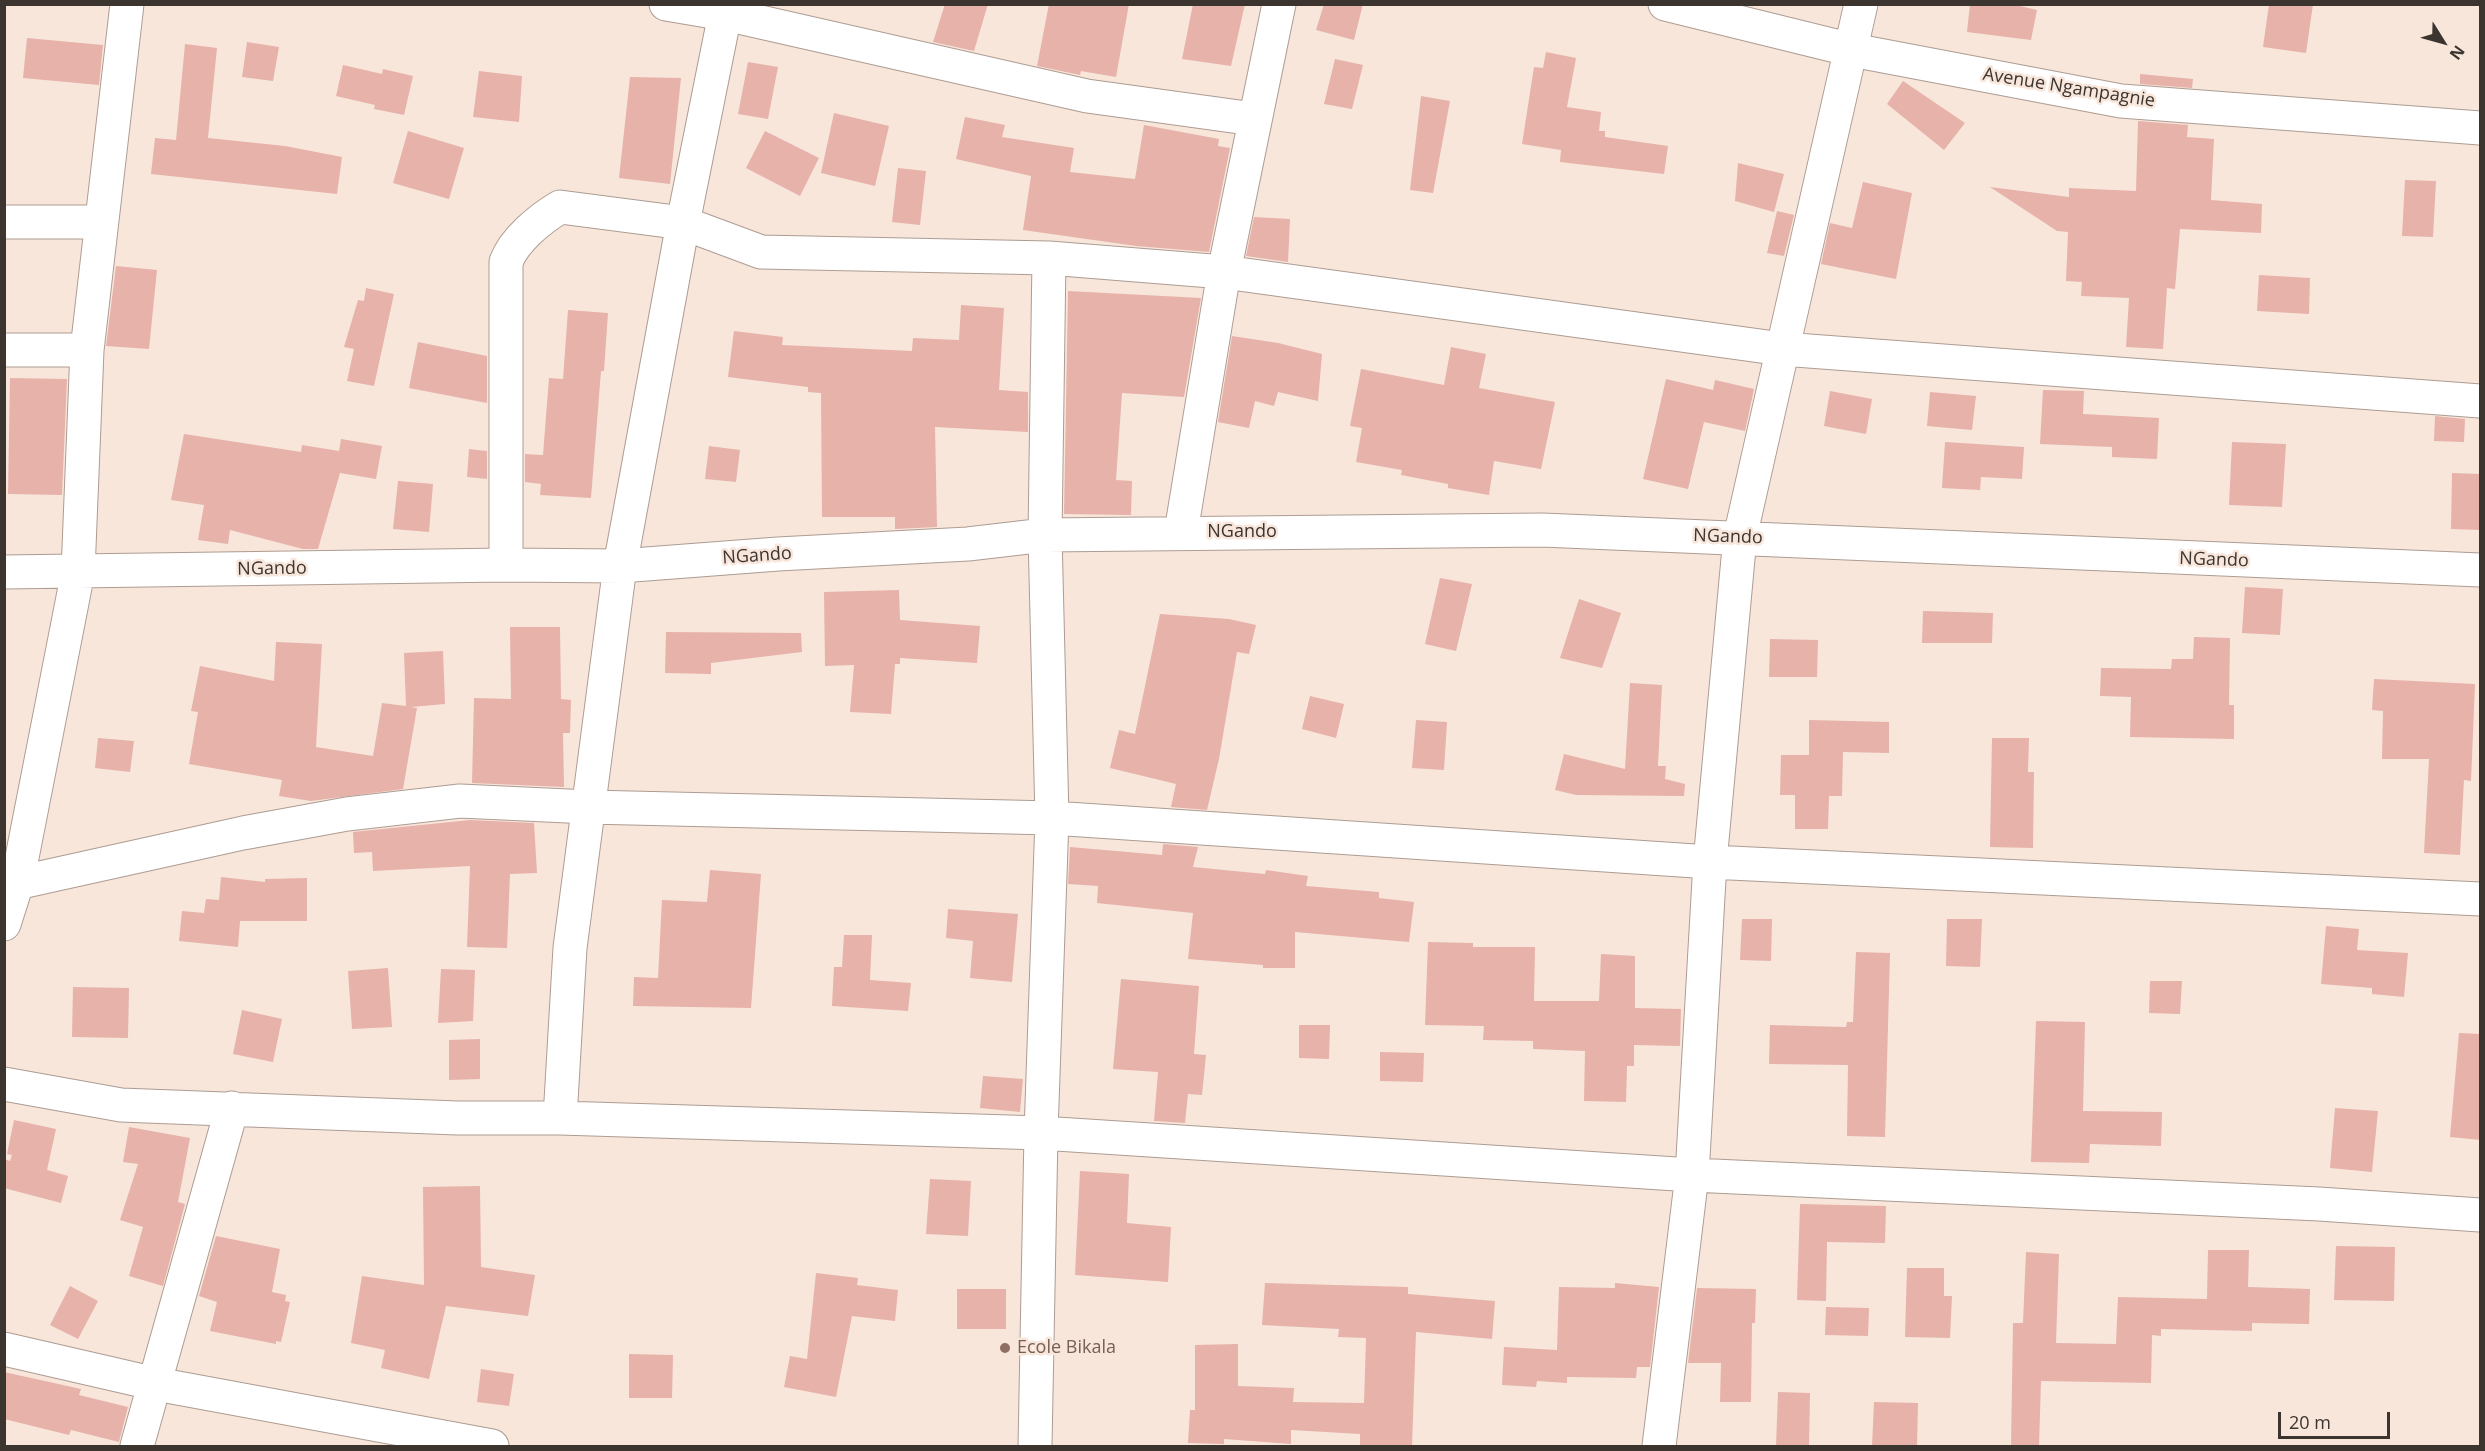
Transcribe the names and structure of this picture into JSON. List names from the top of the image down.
{
  "streets": {
    "street": ["Avenue Ngampagnie", "NGando"]
  },
  "places": ["Ecole Bikala"],
  "scale_bar": "20 m",
  "north": "bottom right"
}
